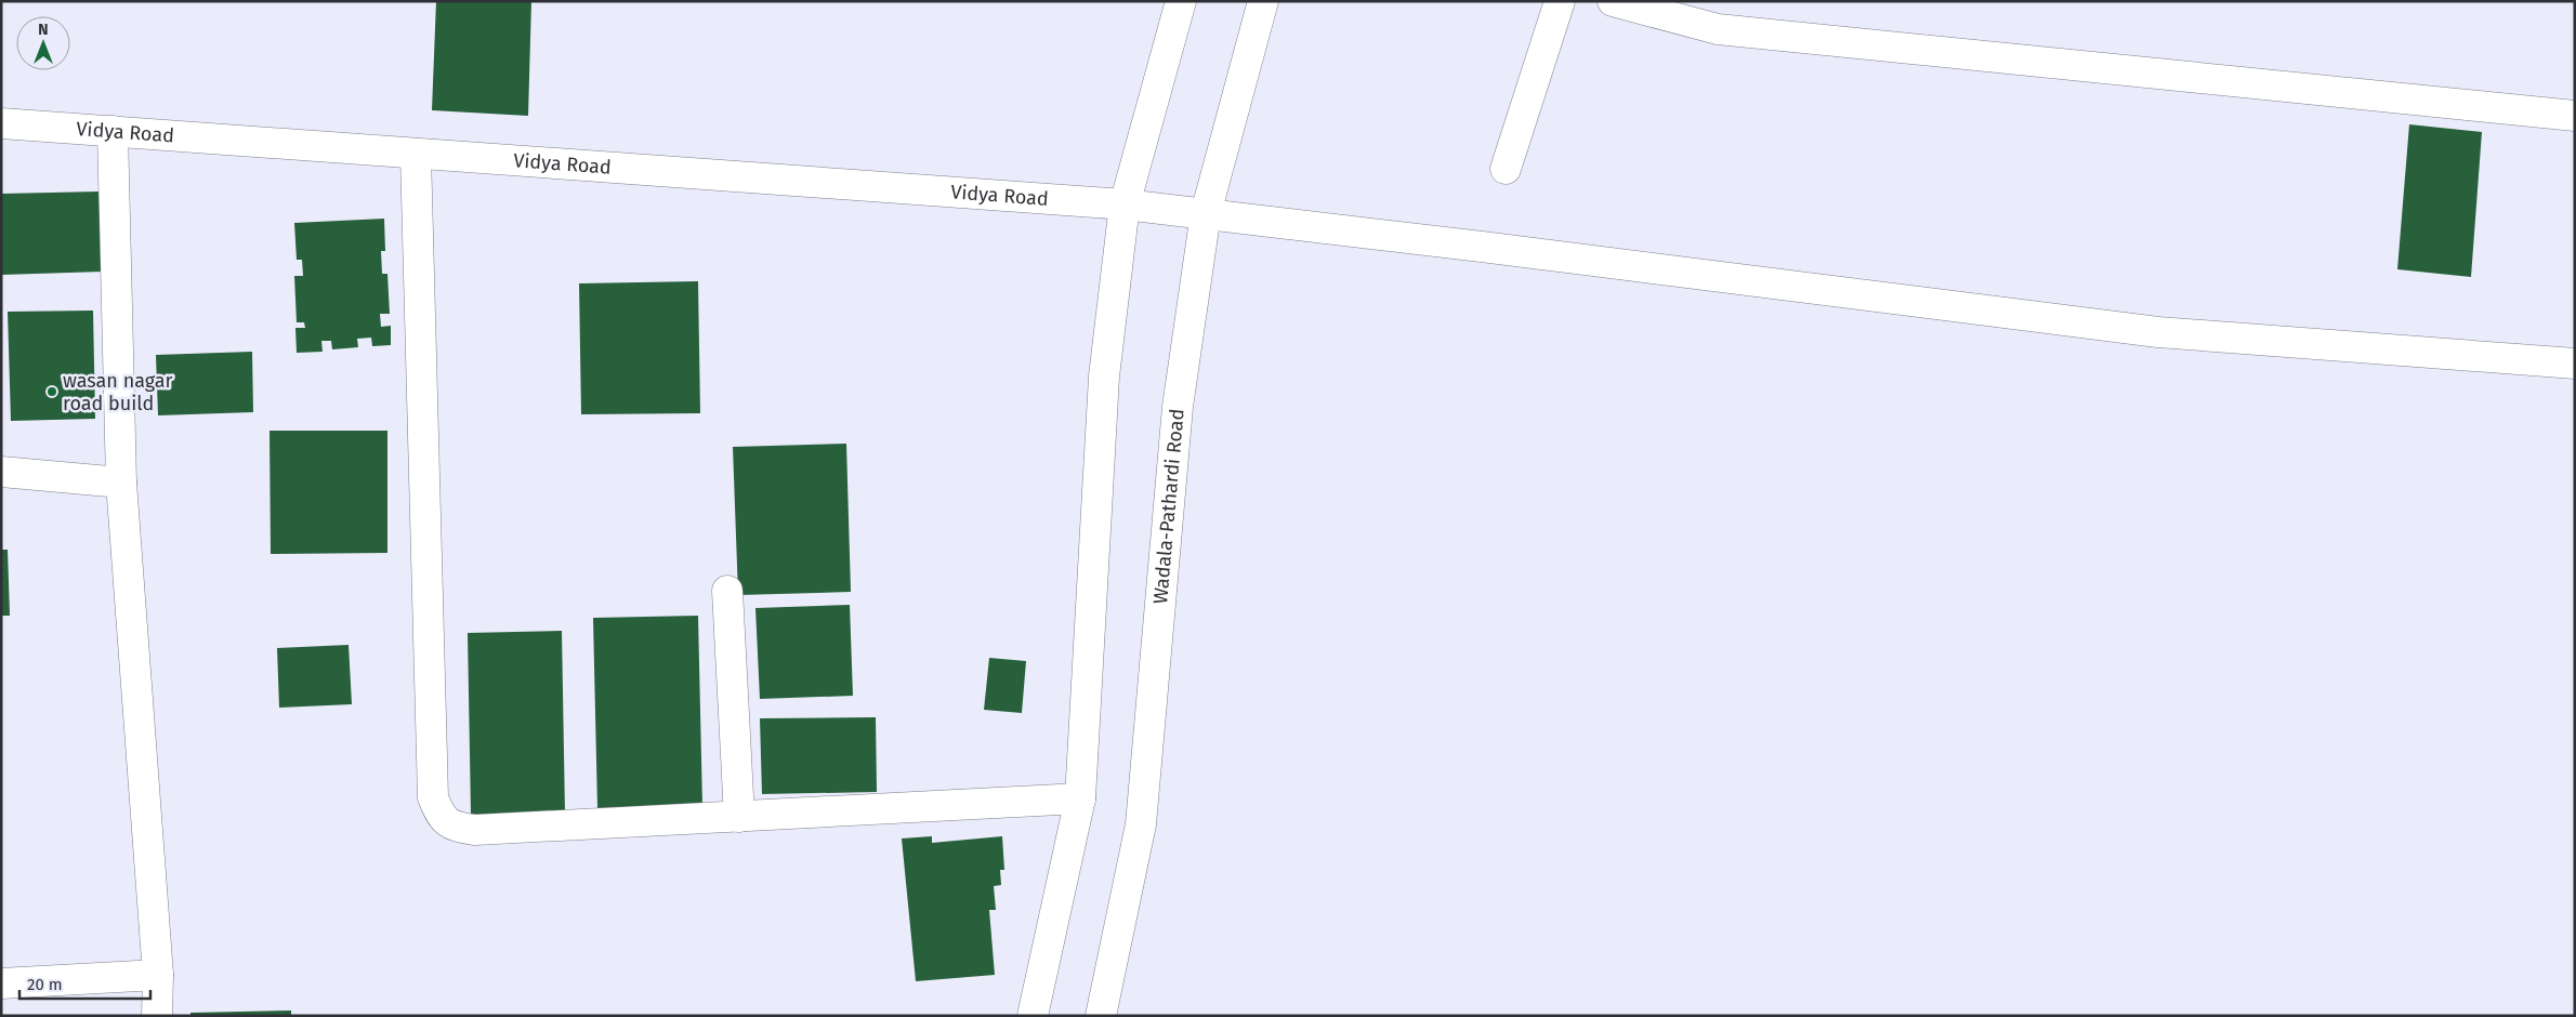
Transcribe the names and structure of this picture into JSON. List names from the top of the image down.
{
  "streets": {
    "street": ["Vidya Road", "Wadala-Pathardi Road"]
  },
  "crossings": [
    ["Vidya Road", "Wadala-Pathardi Road"]
  ],
  "places": ["wasan nagar road build"],
  "scale_bar": "20 m",
  "north": "top"
}
